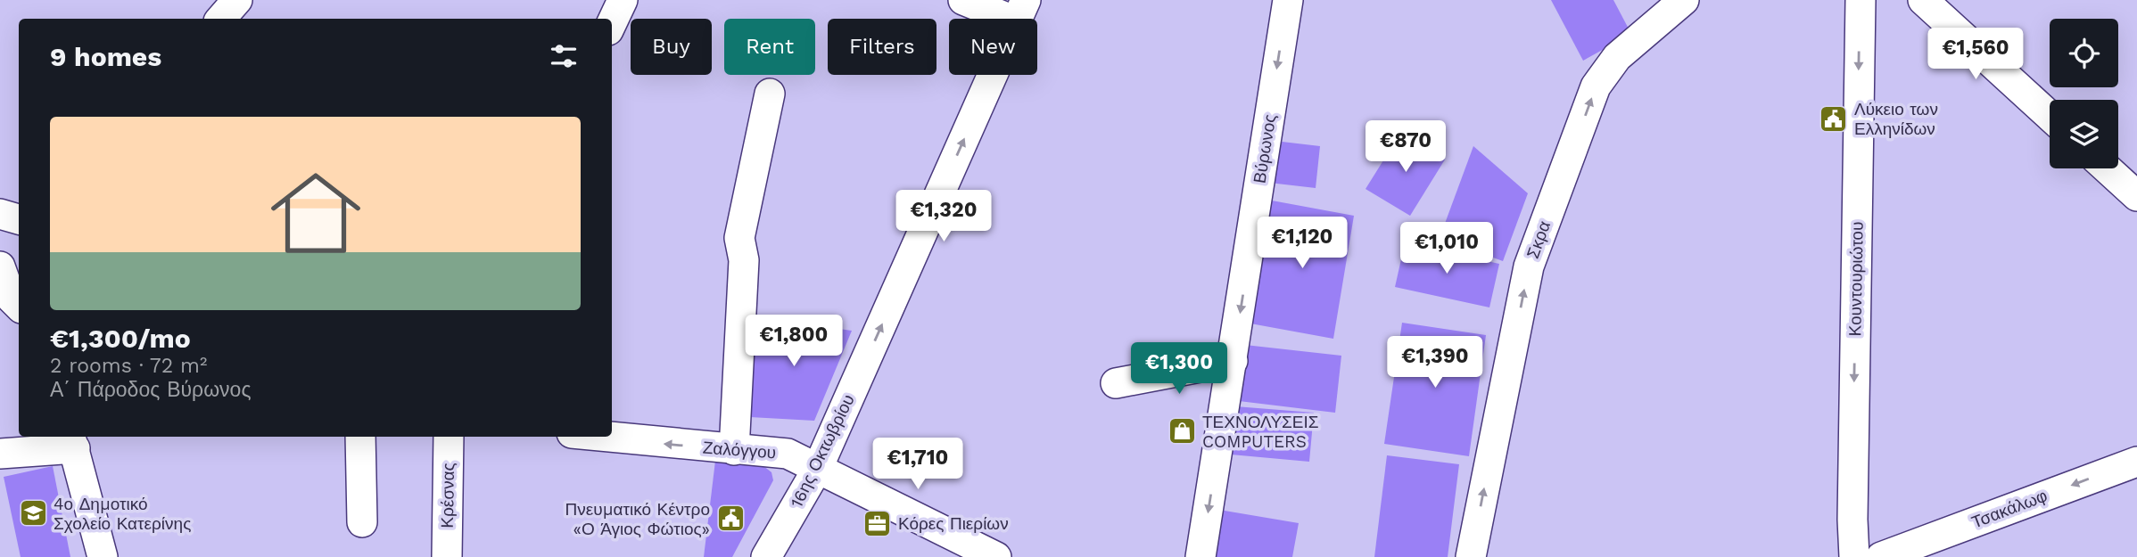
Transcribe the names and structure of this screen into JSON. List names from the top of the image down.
{
  "streets": {
    "street": [
      "Βύρωνος",
      "Σκρα",
      "Κουντουριώτου",
      "Ζαλόγγου",
      "16ης Οκτωβρίου",
      "Κρέσνας",
      "Τσακάλωφ"
    ]
  },
  "crossings": [
    ["Ζαλόγγου", "16ης Οκτωβρίου"]
  ],
  "one_way": [
    "Βύρωνος",
    "Σκρα",
    "Κουντουριώτου",
    "Τσακάλωφ"
  ],
  "places": {
    "public building": ["Λύκειο των Ελληνίδων", "Πνευματικό Κέντρο «Ο Άγιος Φώτιος»"],
    "shop": ["ΤΕΧΝΟΛΥΣΕΙΣ COMPUTERS"],
    "school or university": ["4ο Δημοτικό Σχολείο Κατερίνης"],
    "office": ["Κόρες Πιερίων"]
  },
  "page": {
    "chip": [
      "Buy",
      "Rent",
      "Filters",
      "New"
    ],
    "heading": "9 homes",
    "price": [
      "€1,560",
      "€870",
      "€1,320",
      "€1,120",
      "€1,010",
      "€1,800",
      "€1,390",
      "€1,300",
      "€1,710"
    ],
    "list": [
      {
        "name": "€1,300/mo",
        "note": "2 rooms · 72 m² · Α΄ Πάροδος Βύρωνος"
      }
    ]
  }
}
